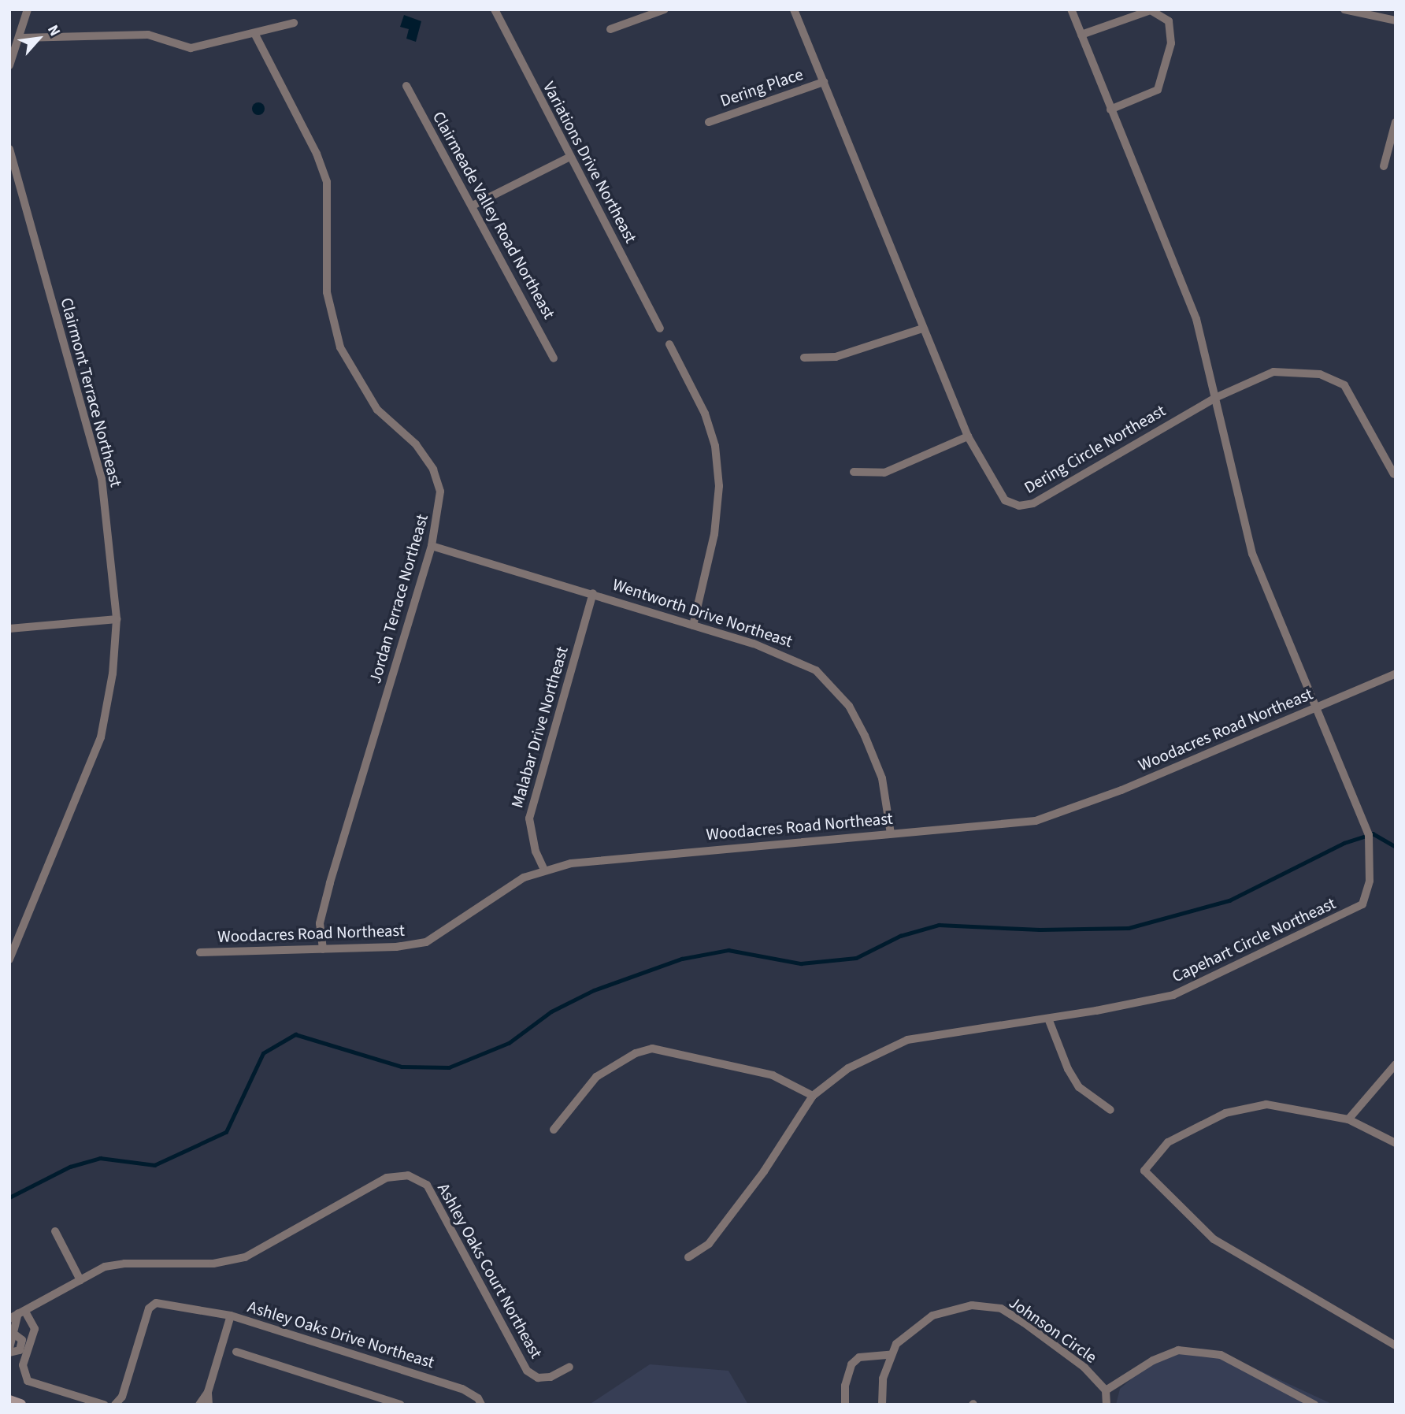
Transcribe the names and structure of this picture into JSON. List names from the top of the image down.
{
  "streets": {
    "street": [
      "Dering Place",
      "Variations Drive Northeast",
      "Clairmeade Valley Road Northeast",
      "Clairmont Terrace Northeast",
      "Dering Circle Northeast",
      "Jordan Terrace Northeast",
      "Wentworth Drive Northeast",
      "Malabar Drive Northeast",
      "Woodacres Road Northeast",
      "Capehart Circle Northeast",
      "Ashley Oaks Court Northeast",
      "Johnson Circle",
      "Ashley Oaks Drive Northeast"
    ]
  },
  "crossings": [
    ["Dering Place", "Dering Circle Northeast"],
    ["Dering Circle Northeast", "Capehart Circle Northeast"],
    ["Jordan Terrace Northeast", "Wentworth Drive Northeast"],
    ["Jordan Terrace Northeast", "Woodacres Road Northeast"],
    ["Wentworth Drive Northeast", "Malabar Drive Northeast"],
    ["Wentworth Drive Northeast", "Woodacres Road Northeast"],
    ["Malabar Drive Northeast", "Woodacres Road Northeast"],
    ["Woodacres Road Northeast", "Capehart Circle Northeast"]
  ],
  "north": "top right"
}
